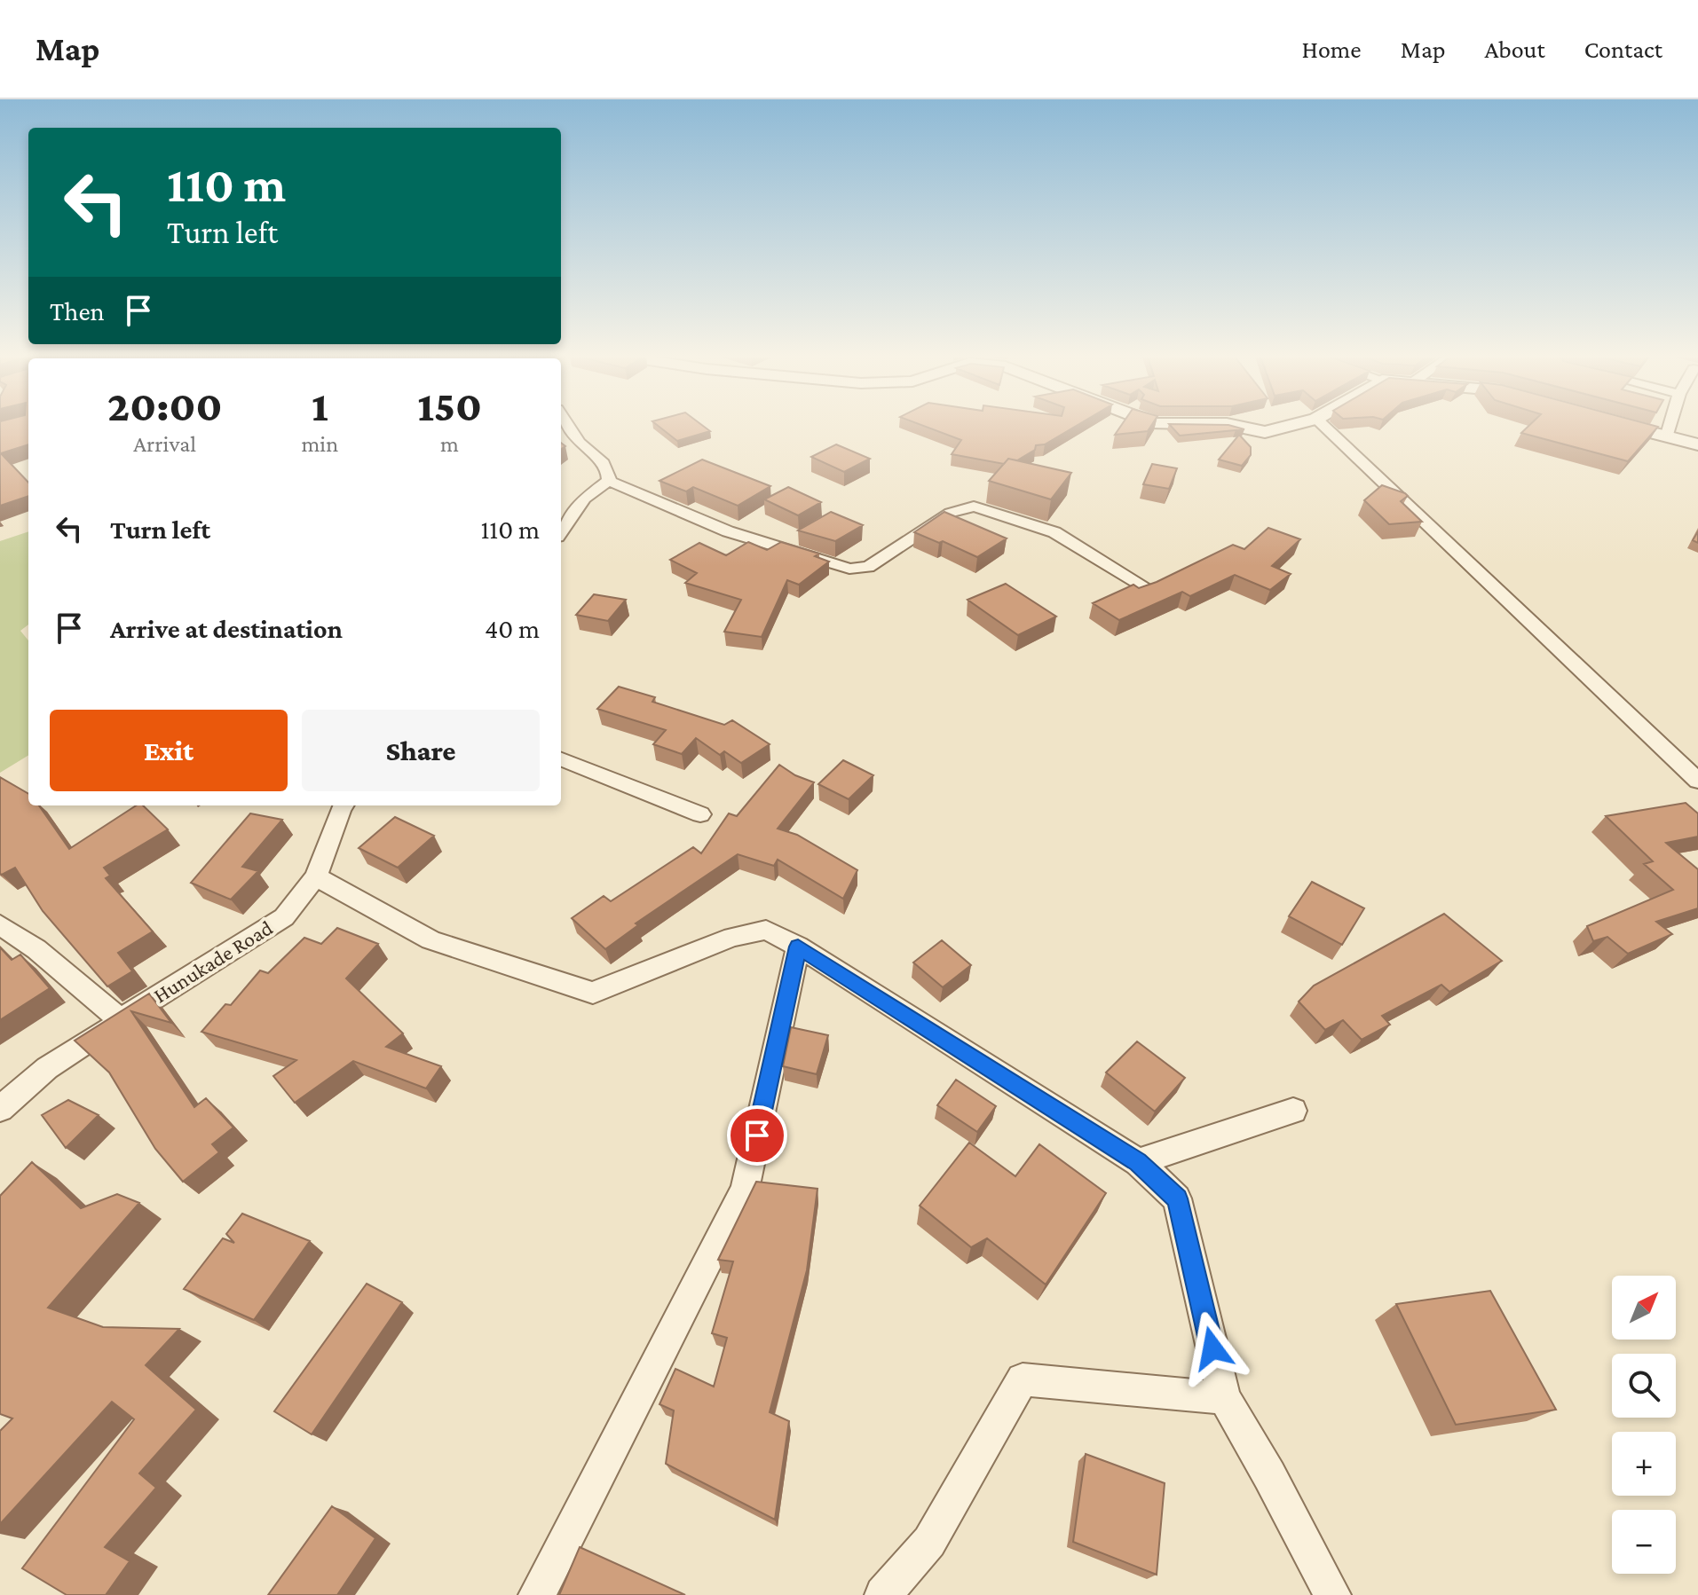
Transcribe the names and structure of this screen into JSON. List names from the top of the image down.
{
  "streets": {
    "street": ["Hunukade Road"]
  },
  "north": "top right",
  "page": {
    "header": "Map",
    "nav": [
      "Home",
      "Map",
      "About",
      "Contact"
    ],
    "turn": ["110 m", "Turn left"],
    "then": "Then",
    "eta": [
      "20:00",
      "Arrival",
      "1",
      "min",
      "150",
      "m"
    ],
    "list": [
      {
        "name": "Turn left",
        "value": "110 m"
      },
      {
        "name": "Arrive at destination",
        "value": "40 m"
      }
    ],
    "buttons": ["Exit", "Share"],
    "map_buttons": ["+", "−"]
  }
}
